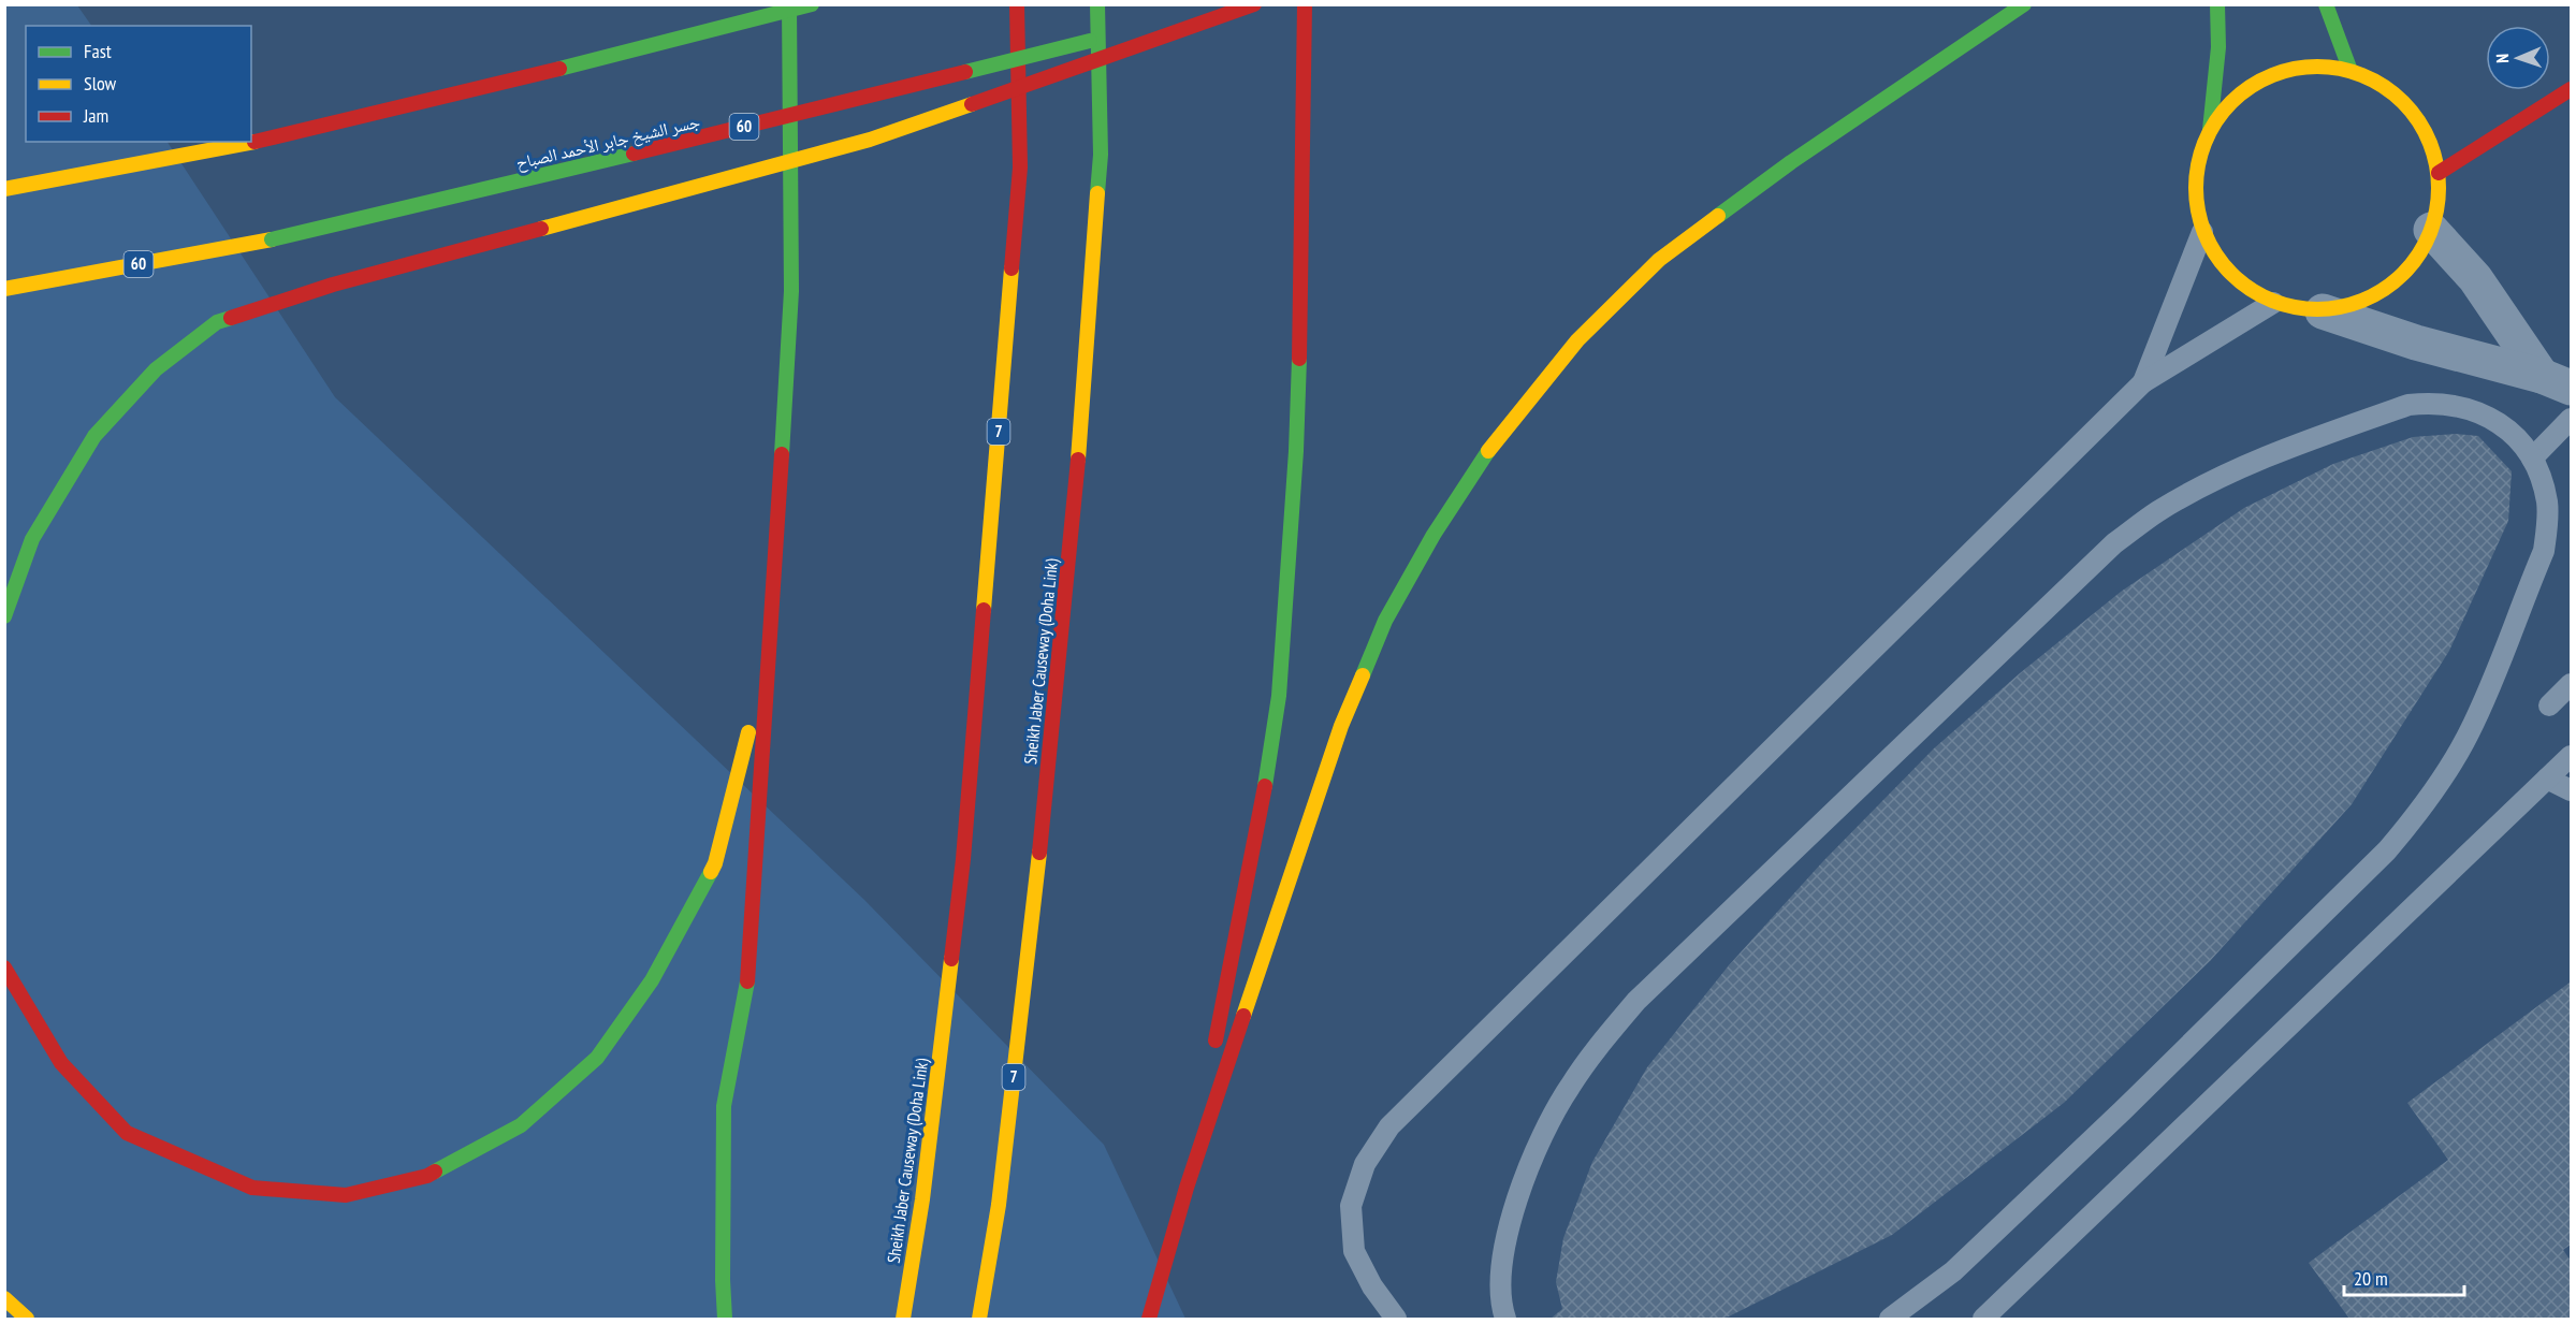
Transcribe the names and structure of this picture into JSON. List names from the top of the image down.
{
  "streets": {
    "main road": [
      "60",
      "جسر الشيخ جابر الأحمد الصباح",
      "7",
      "Sheikh Jaber Causeway (Doha Link)"
    ]
  },
  "legend": ["Fast", "Slow", "Jam"],
  "scale_bar": "20 m",
  "north": "left"
}
